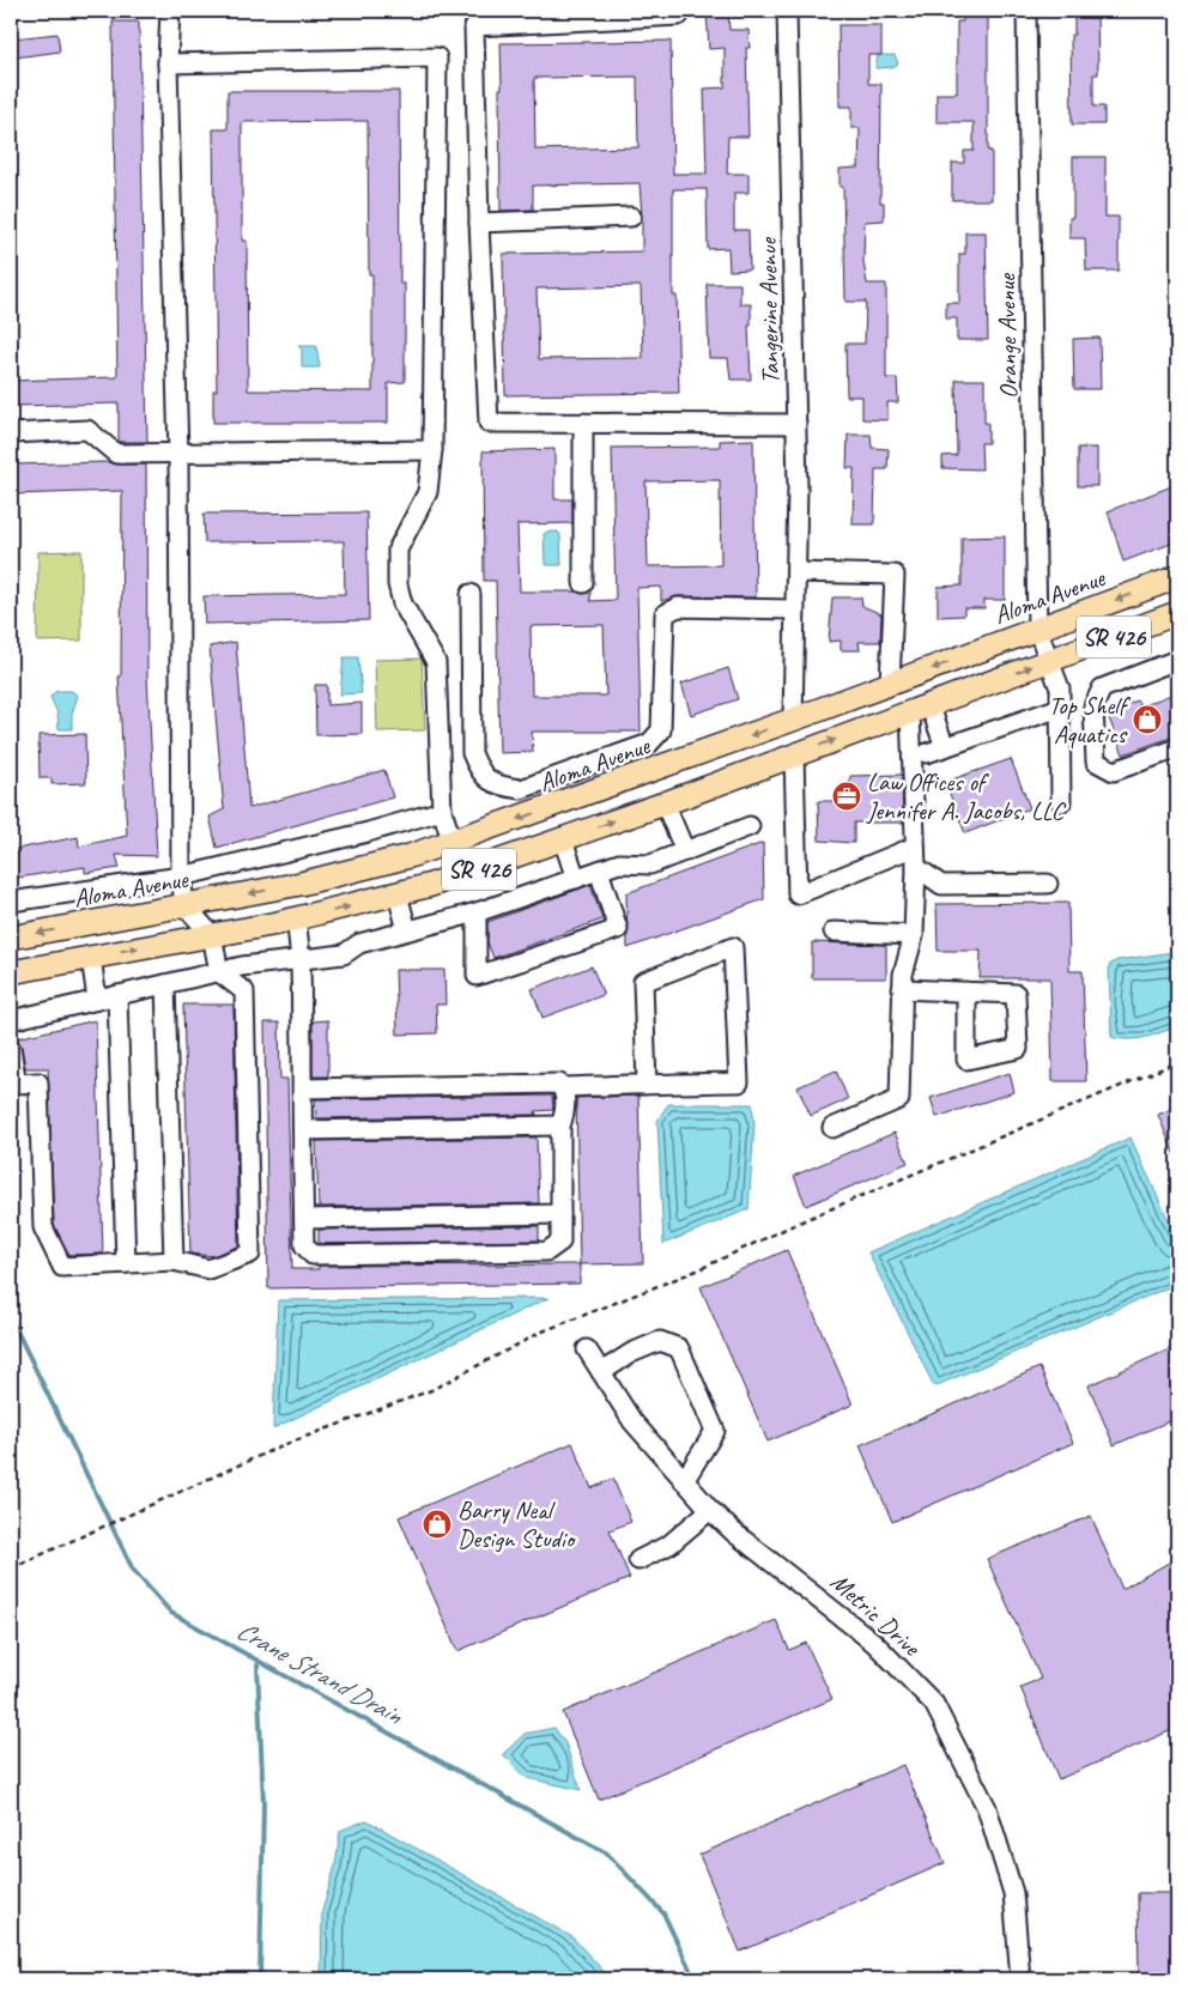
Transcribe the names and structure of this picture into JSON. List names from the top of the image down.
{
  "streets": {
    "main road": ["Aloma Avenue", "SR 426"],
    "street": ["Tangerine Avenue", "Orange Avenue", "Metric Drive"]
  },
  "crossings": [
    ["Tangerine Avenue", "Aloma Avenue"],
    ["Orange Avenue", "Aloma Avenue"],
    ["Orange Avenue", "SR 426"]
  ],
  "water": ["Crane Strand Drain"],
  "places": {
    "shop": ["Top Shelf Aquatics", "Barry Neal Design Studio"],
    "office": ["Law Offices of Jennifer A. Jacobs, LLC"]
  }
}
